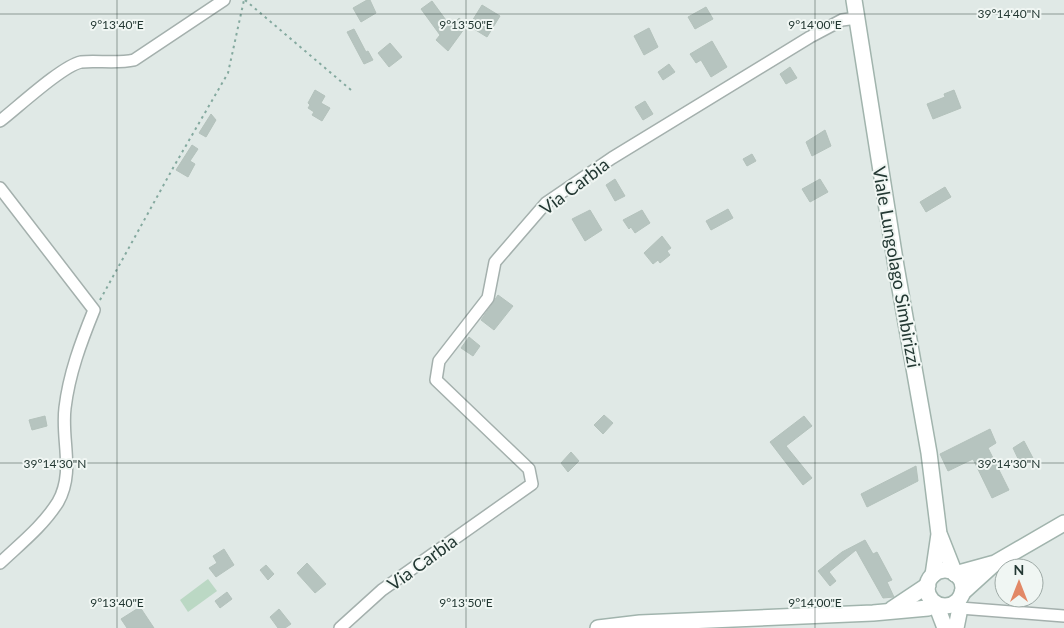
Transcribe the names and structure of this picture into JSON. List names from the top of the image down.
{
  "streets": {
    "main road": ["Viale Lungolago Simbirizzi"],
    "street": ["Via Carbia"]
  },
  "crossings": [
    ["Via Carbia", "Viale Lungolago Simbirizzi"]
  ],
  "north": "top",
  "coordinates": [
    "39°14'40\"N",
    "9°13'40\"E",
    "9°13'50\"E",
    "9°14'00\"E",
    "39°14'30\"N"
  ]
}
